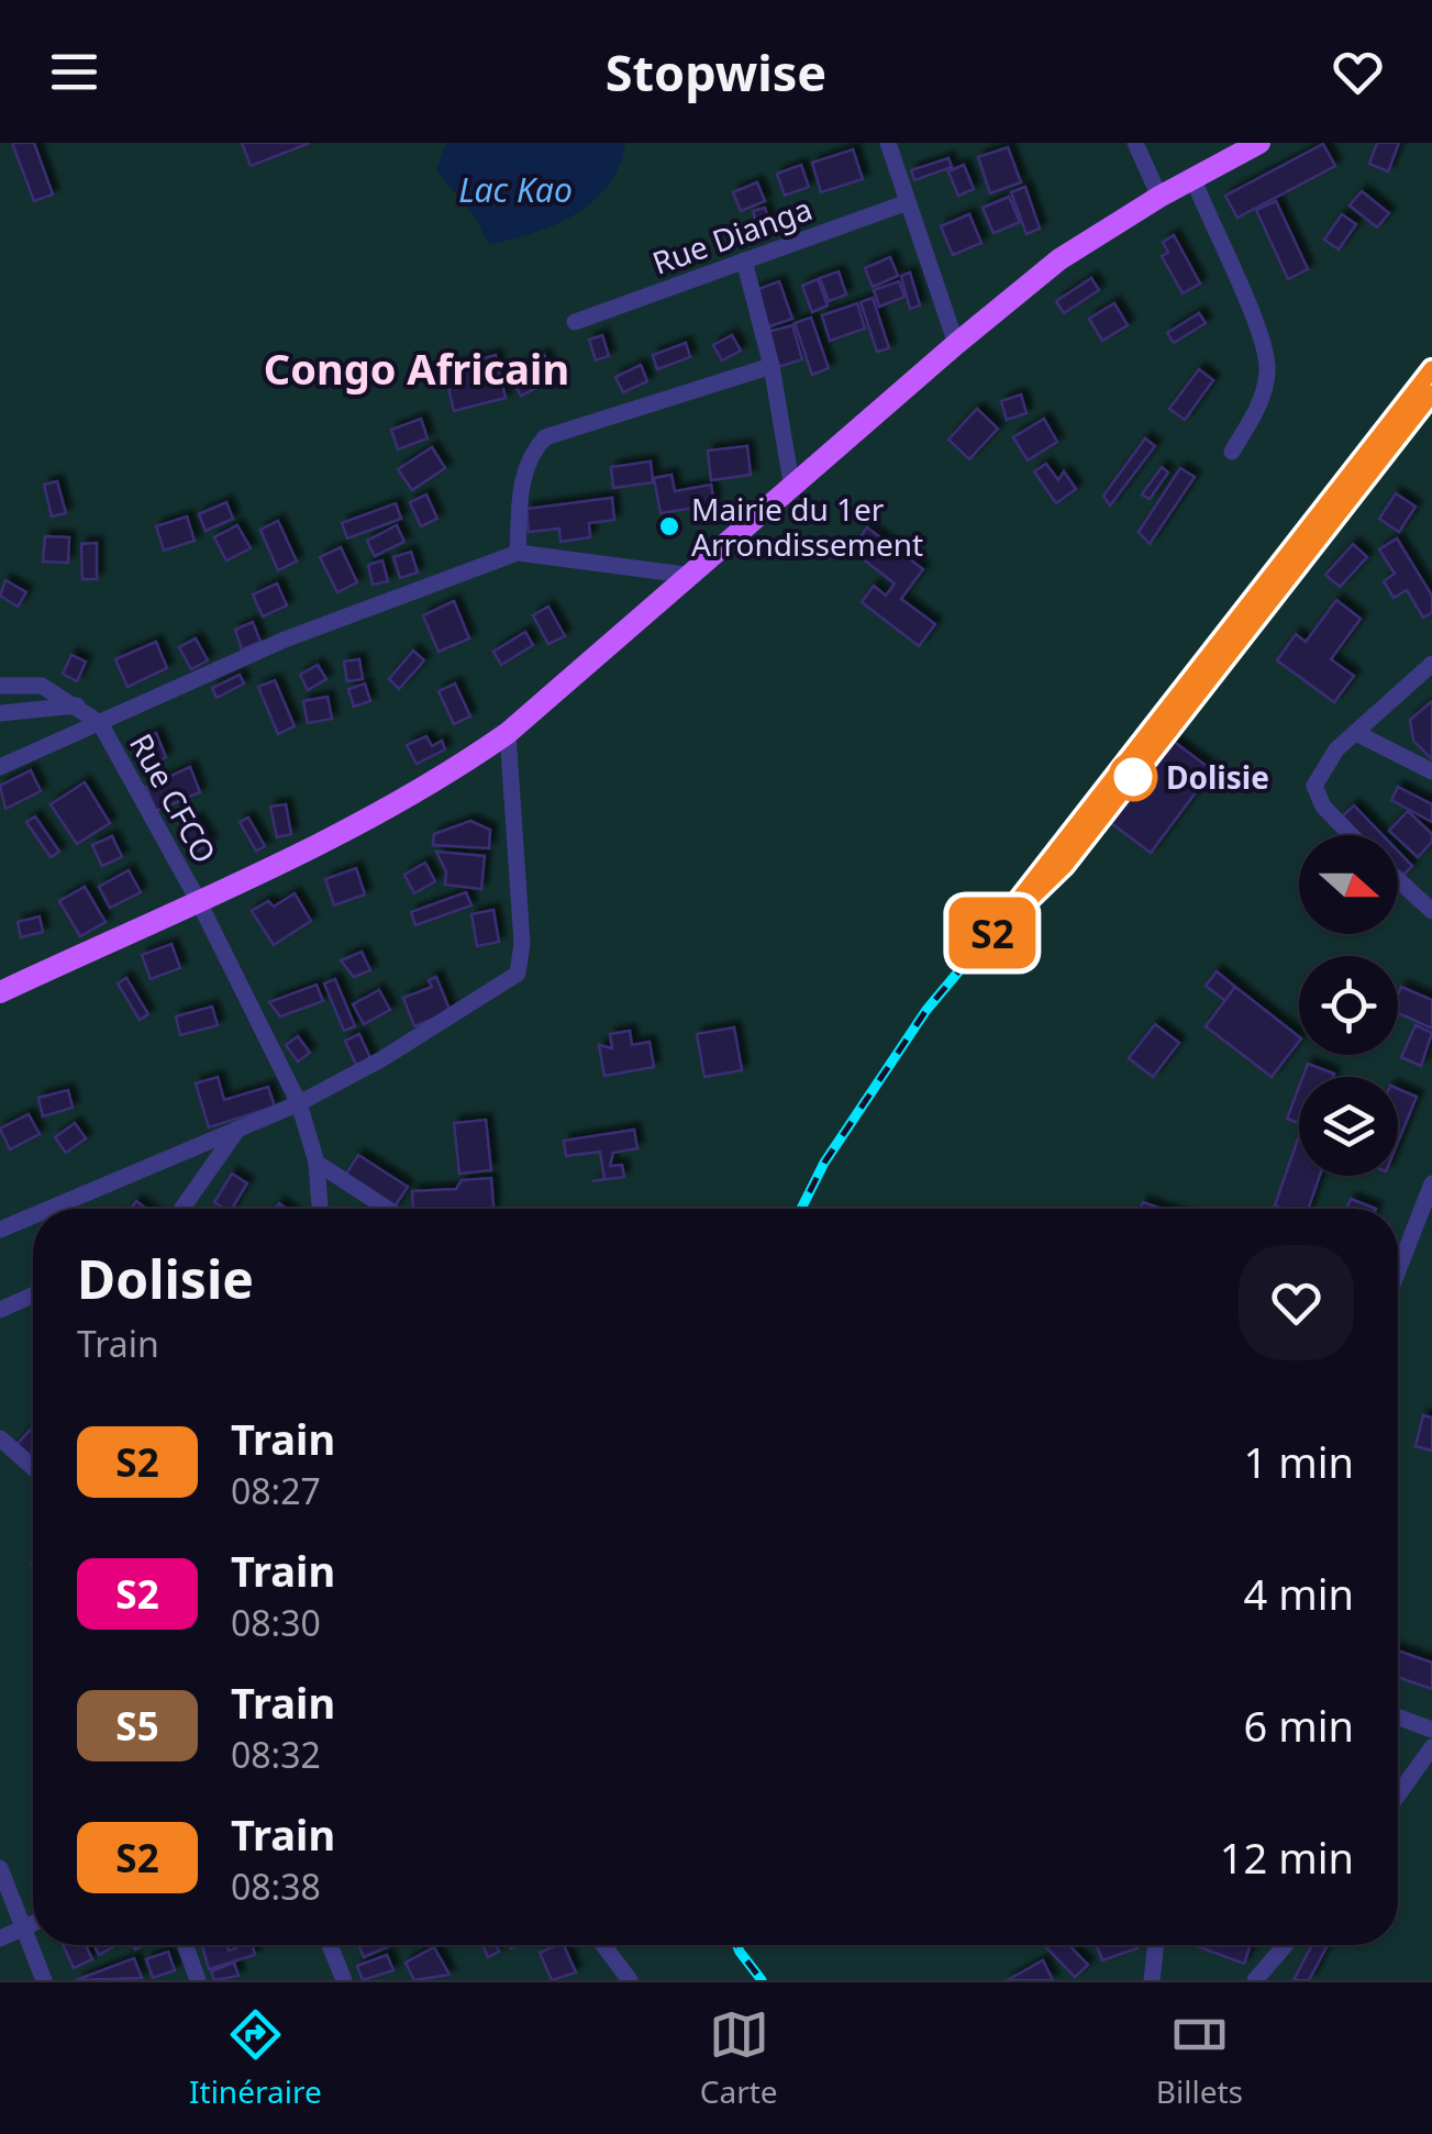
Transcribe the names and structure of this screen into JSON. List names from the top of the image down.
{
  "streets": {
    "street": ["Rue Dianga", "Rue CFCO"]
  },
  "districts": ["Congo Africain"],
  "water": ["Lac Kao"],
  "places": ["Mairie du 1er Arrondissement", "Dolisie"],
  "north": "right",
  "page": {
    "header": "Stopwise",
    "on_map": "S2",
    "heading": ["Dolisie", "Train"],
    "list": [
      {
        "mark": "S2",
        "name": "Train",
        "note": "08:27",
        "value": "1 min"
      },
      {
        "mark": "S2",
        "name": "Train",
        "note": "08:30",
        "value": "4 min"
      },
      {
        "mark": "S5",
        "name": "Train",
        "note": "08:32",
        "value": "6 min"
      },
      {
        "mark": "S2",
        "name": "Train",
        "note": "08:38",
        "value": "12 min"
      }
    ],
    "tabs": ["Itinéraire", "Carte", "Billets"]
  }
}
